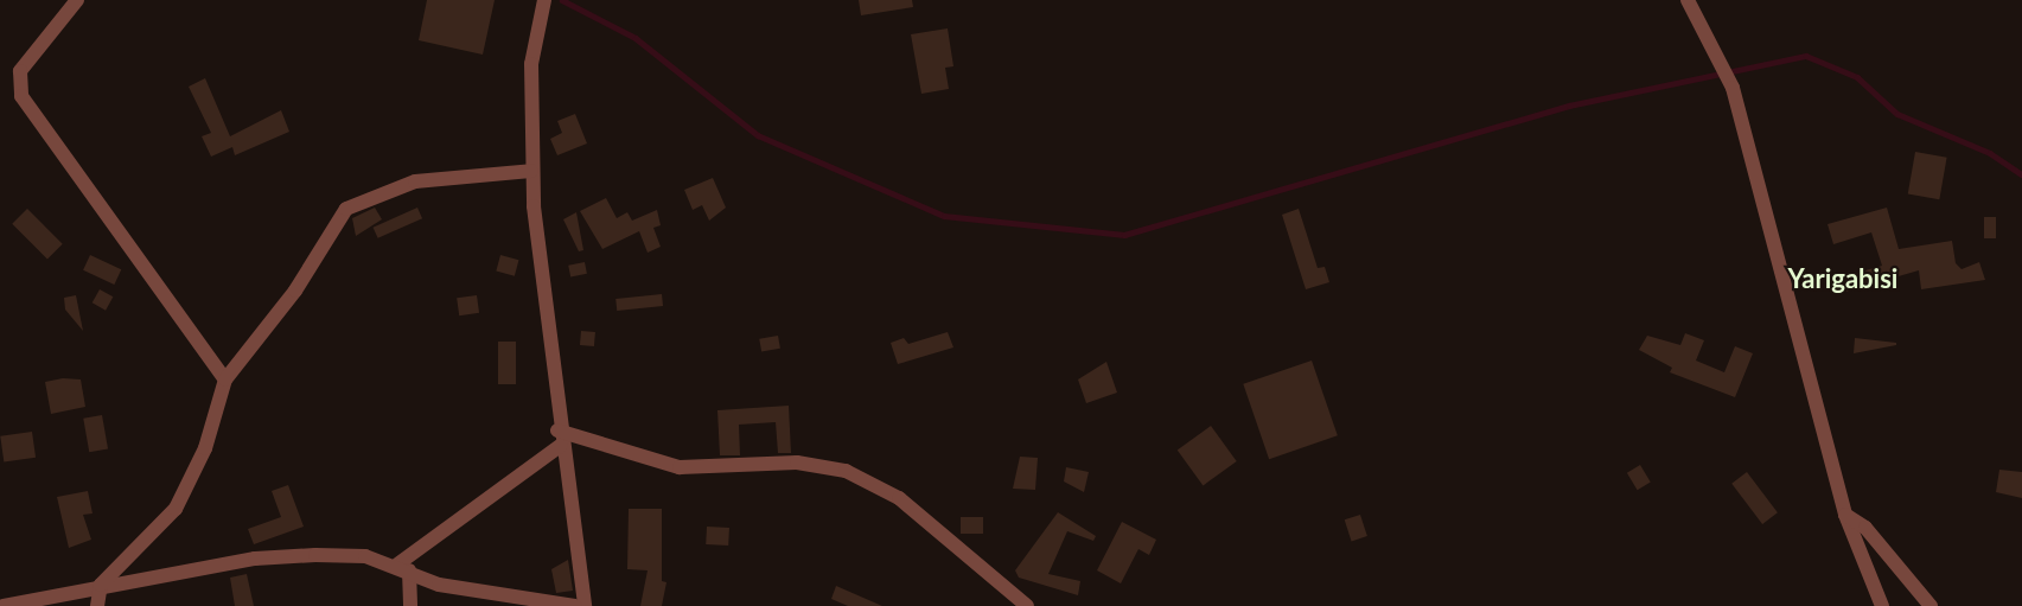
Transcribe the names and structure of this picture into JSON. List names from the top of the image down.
{
  "districts": ["Yarigabisi"]
}
